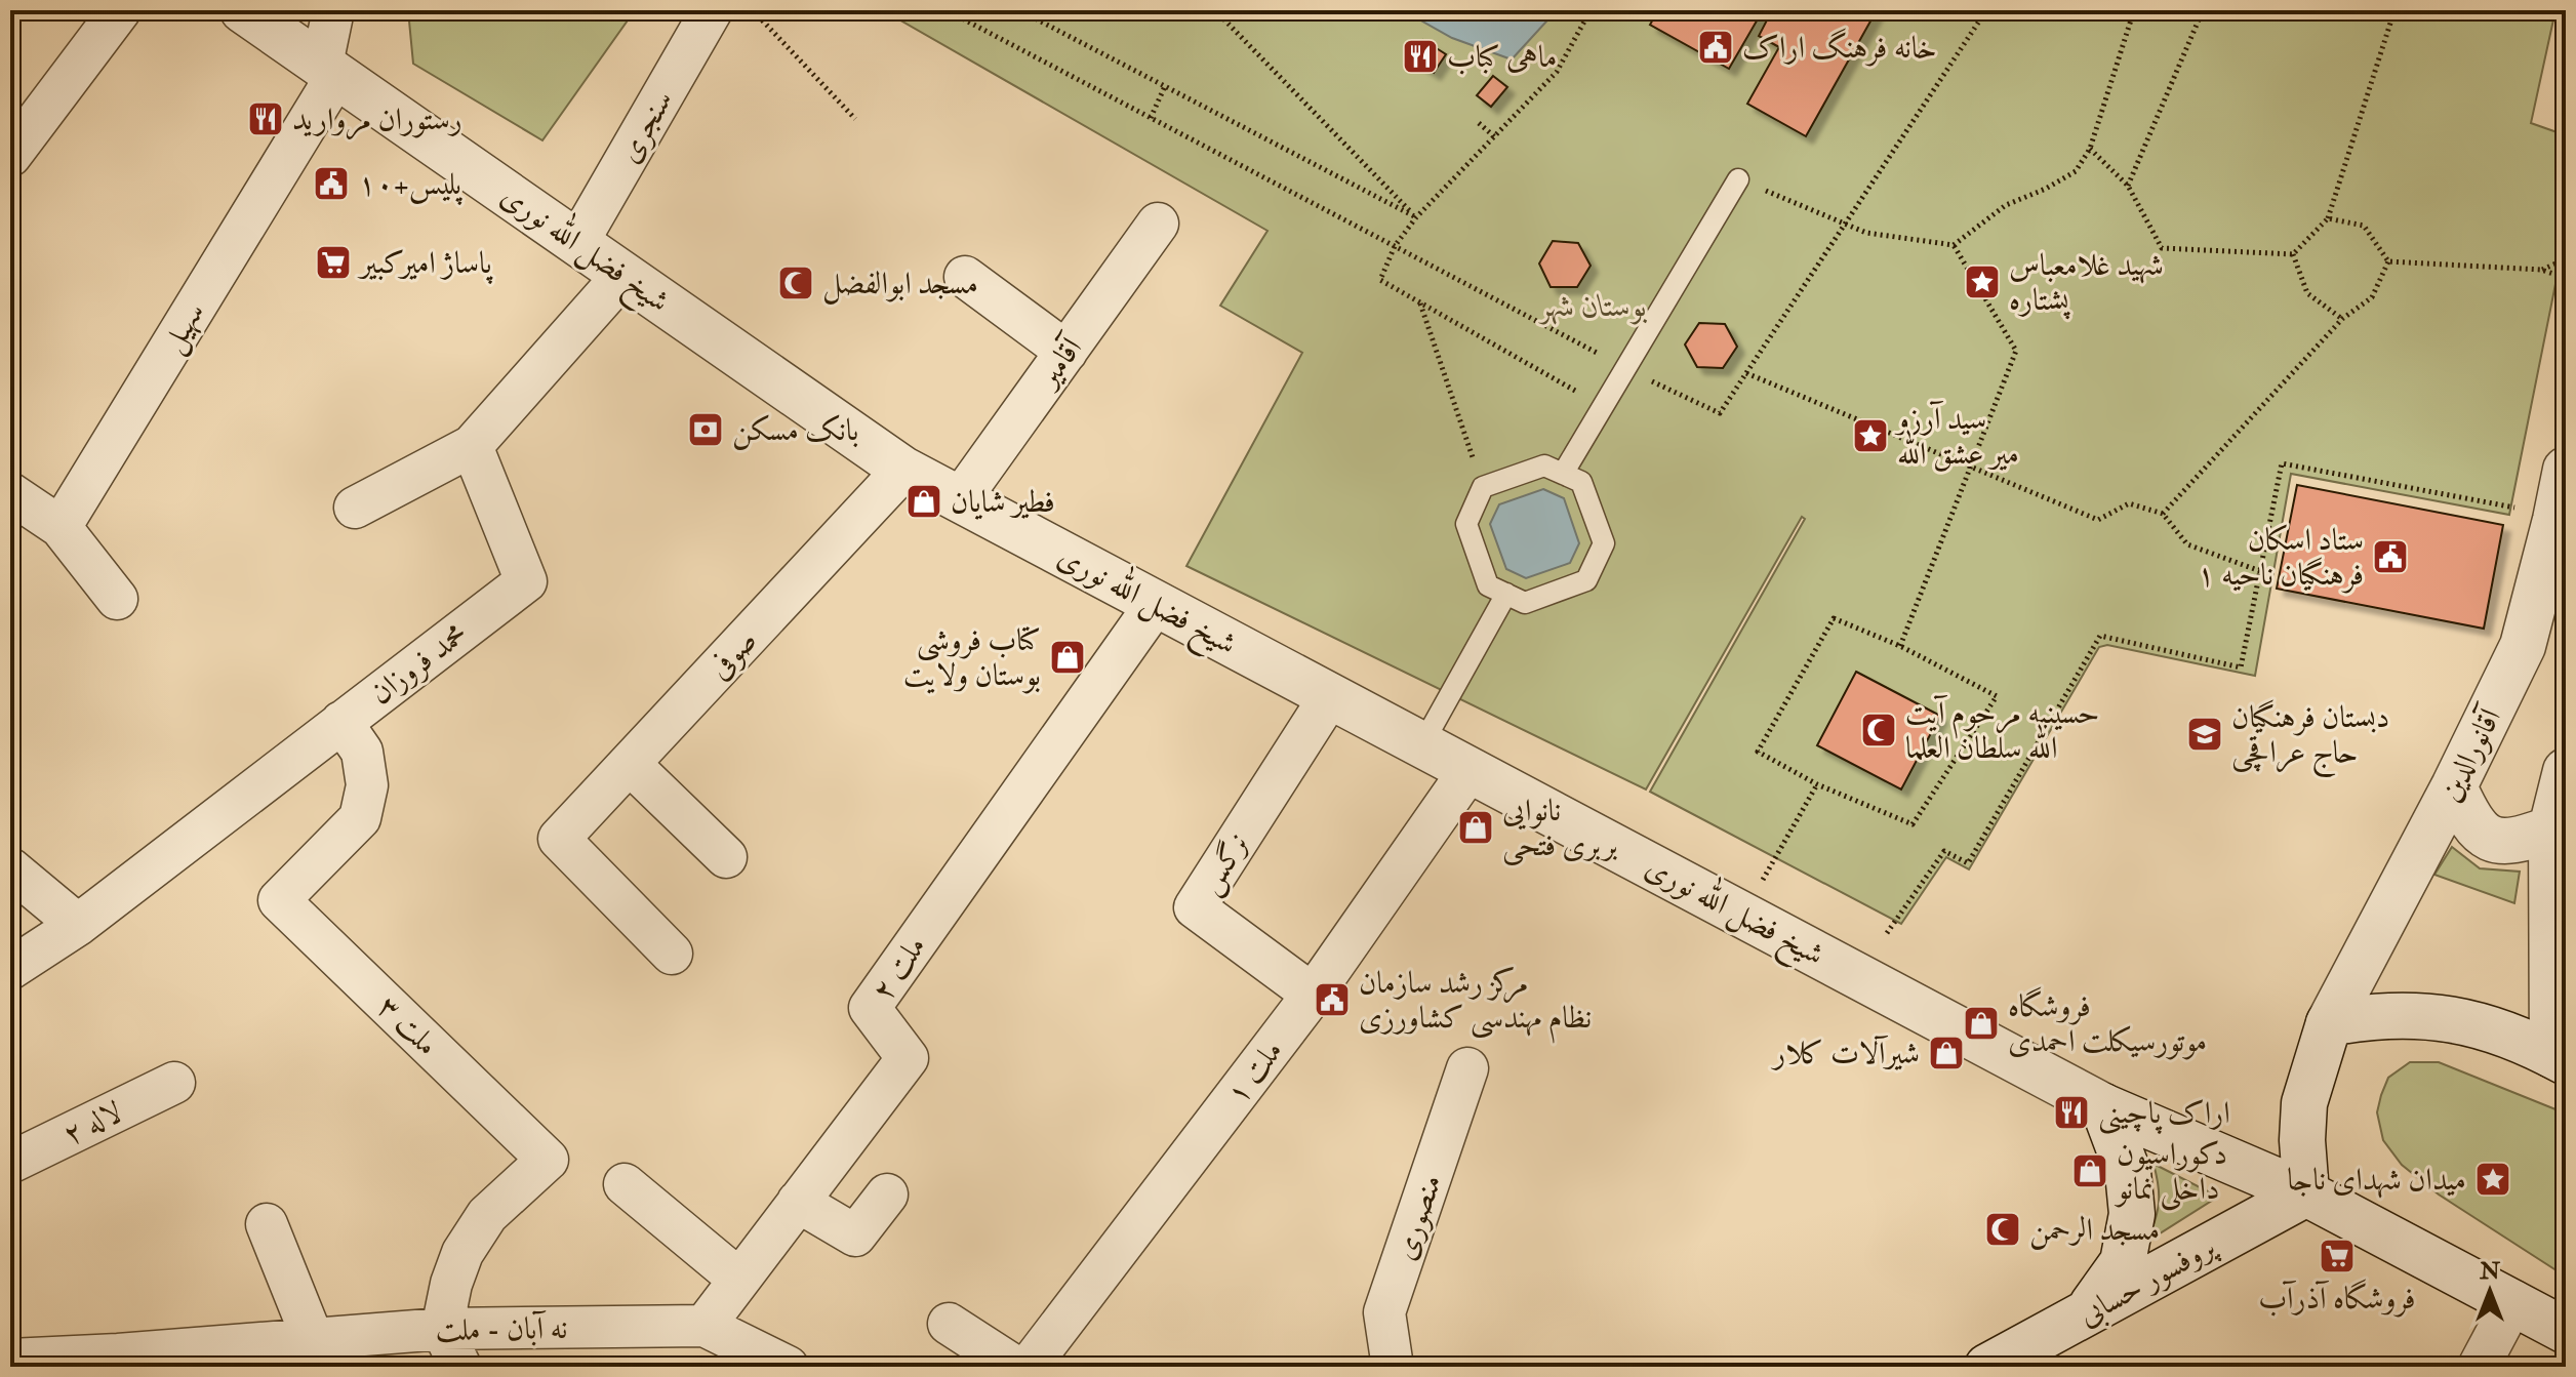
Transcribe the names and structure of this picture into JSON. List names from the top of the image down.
{
  "streets": {
    "street": [
      "سنجری",
      "شیخ فضل الله نوری",
      "سهیل",
      "آقامیر",
      "صوفی",
      "محمد فروزان",
      "آقانورالدین",
      "نرگس",
      "ملت ۲",
      "ملت ۳",
      "ملت ۱",
      "لاله ۲",
      "منصوری",
      "پروفسور حسابی",
      "نه آبان - ملت"
    ]
  },
  "crossings": [
    ["سنجری", "شیخ فضل الله نوری"],
    ["شیخ فضل الله نوری", "سهیل"],
    ["شیخ فضل الله نوری", "آقامیر"],
    ["شیخ فضل الله نوری", "صوفی"],
    ["شیخ فضل الله نوری", "آقانورالدین"],
    ["شیخ فضل الله نوری", "نرگس"],
    ["شیخ فضل الله نوری", "ملت ۲"],
    ["شیخ فضل الله نوری", "ملت ۱"],
    ["شیخ فضل الله نوری", "پروفسور حسابی"],
    ["محمد فروزان", "ملت ۳"],
    ["آقانورالدین", "پروفسور حسابی"],
    ["نرگس", "ملت ۱"],
    ["ملت ۲", "نه آبان - ملت"],
    ["ملت ۳", "نه آبان - ملت"]
  ],
  "parks": ["بوستان شهر"],
  "places": {
    "public building": [
      "خانه فرهنگ اراک",
      "پلیس+۱۰",
      "ستاد اسکان فرهنگیان ناحیه ۱",
      "مرکز رشد سازمان نظام مهندسی کشاورزی"
    ],
    "restaurant": ["ماهی کباب", "رستوران مروارید", "اراک پاچینی"],
    "supermarket": ["پاساژ امیرکبیر", "فروشگاه آذرآب"],
    "place": ["شهید غلامعباس پشتاره", "سید آرزو میر عشق الله", "میدان شهدای ناجا"],
    "mosque": ["مسجد ابوالفضل", "حسینیه مرحوم آیت الله سلطان العلما", "مسجد الرحمن"],
    "bank": ["بانک مسکن"],
    "shop": [
      "فطیر شایان",
      "کتاب فروشی بوستان ولایت",
      "نانوایی بربری فتحی",
      "فروشگاه موتورسیکلت احمدی",
      "شیرآلات کلار",
      "دکوراسیون داخلی نمانو"
    ],
    "school or university": ["دبستان فرهنگیان حاج عراقچی"]
  },
  "north": "top"
}
